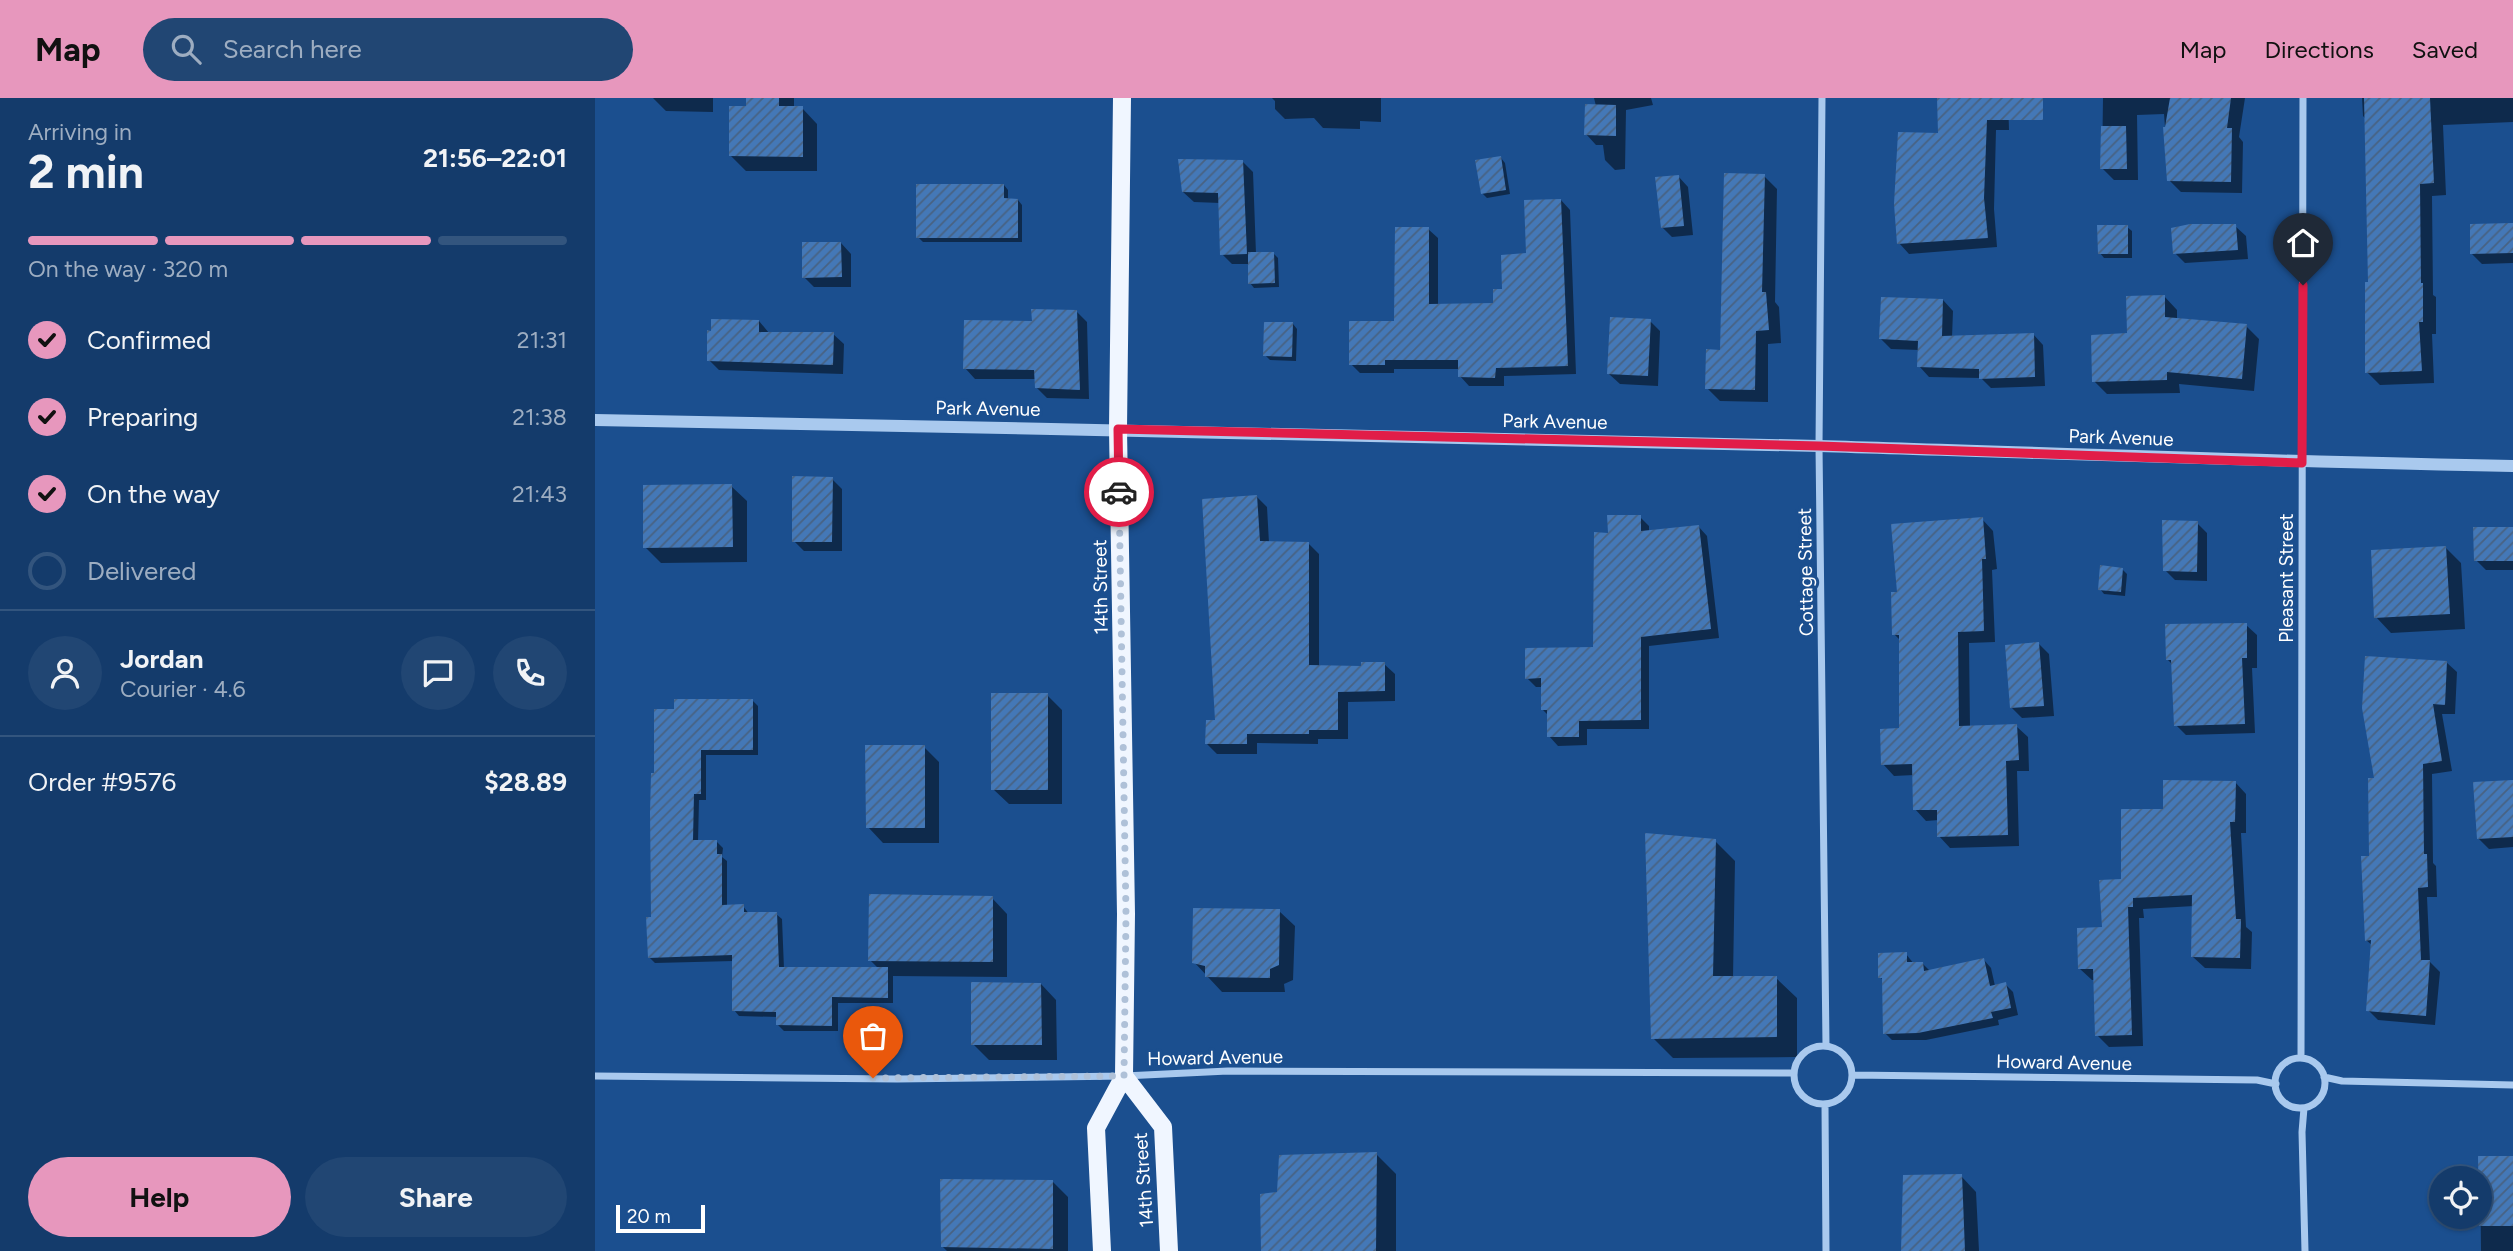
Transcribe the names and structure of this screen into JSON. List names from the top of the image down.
{
  "streets": {
    "main road": ["14th Street"],
    "street": [
      "Park Avenue",
      "Cottage Street",
      "Pleasant Street",
      "Howard Avenue"
    ]
  },
  "crossings": [
    ["Park Avenue", "Cottage Street"],
    ["Park Avenue", "Pleasant Street"],
    ["Park Avenue", "14th Street"],
    ["Cottage Street", "Howard Avenue"],
    ["Pleasant Street", "Howard Avenue"],
    ["14th Street", "Howard Avenue"]
  ],
  "scale_bar": "20 m",
  "page": {
    "header": "Map",
    "search": "Search here",
    "nav": ["Map", "Directions", "Saved"],
    "heading": ["2 min", "Arriving in", "21:56–22:01"],
    "panel": [
      "Jordan",
      "Courier · 4.6",
      "Order #9576",
      "$28.89"
    ],
    "bar": "On the way · 320 m",
    "list": [
      ["Confirmed", "21:31"],
      ["Preparing", "21:38"],
      ["On the way", "21:43"],
      "Delivered"
    ],
    "buttons": ["Help", "Share"],
    "scale": "20 m"
  }
}
